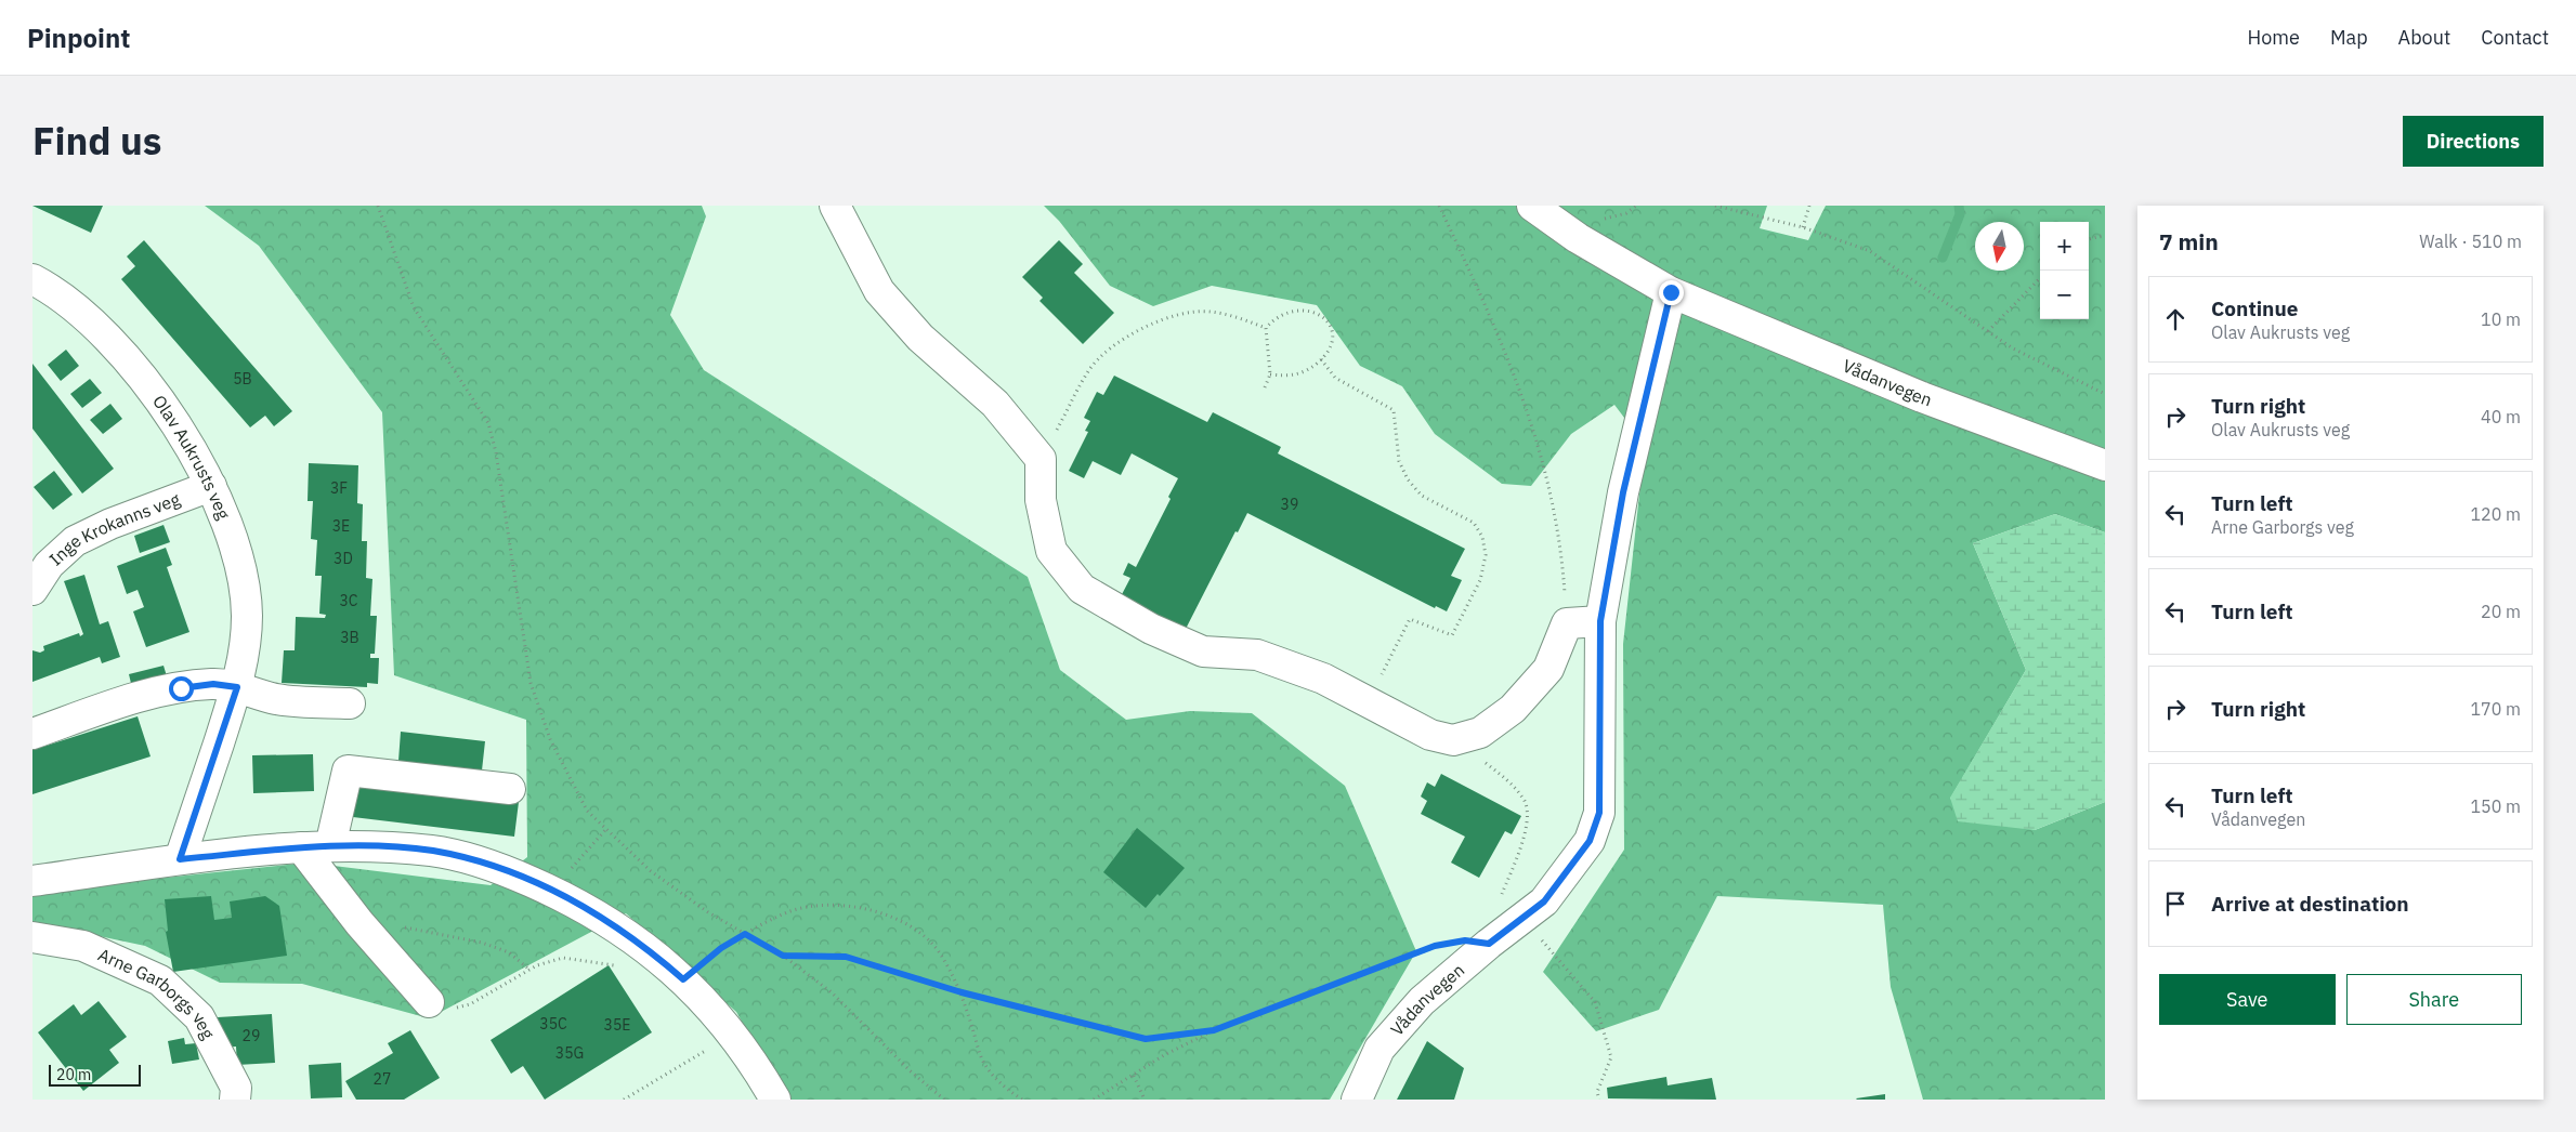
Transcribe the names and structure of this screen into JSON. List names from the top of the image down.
{
  "streets": {
    "street": [
      "Vådanvegen",
      "Olav Aukrusts veg",
      "Inge Krokanns veg",
      "Arne Garborgs veg"
    ]
  },
  "crossings": [
    ["Olav Aukrusts veg", "Inge Krokanns veg"]
  ],
  "house_numbers": [
    "5B",
    "3F",
    "39",
    "3E",
    "3D",
    "3C",
    "3B",
    "35C",
    "35E",
    "29",
    "35G",
    "27"
  ],
  "scale_bar": "20 m",
  "north": "bottom",
  "page": {
    "header": "Pinpoint",
    "nav": [
      "Home",
      "Map",
      "About",
      "Contact"
    ],
    "title": "Find us",
    "buttons": [
      "Directions",
      ["Save", "Share"]
    ],
    "heading": ["7 min", "Walk · 510 m"],
    "map_buttons": ["+", "−"],
    "list": [
      ["Continue", "Olav Aukrusts veg", "10 m"],
      ["Turn right", "Olav Aukrusts veg", "40 m"],
      ["Turn left", "Arne Garborgs veg", "120 m"],
      ["Turn left", "20 m"],
      ["Turn right", "170 m"],
      ["Turn left", "Vådanvegen", "150 m"],
      "Arrive at destination"
    ],
    "scale": "20 m"
  }
}
